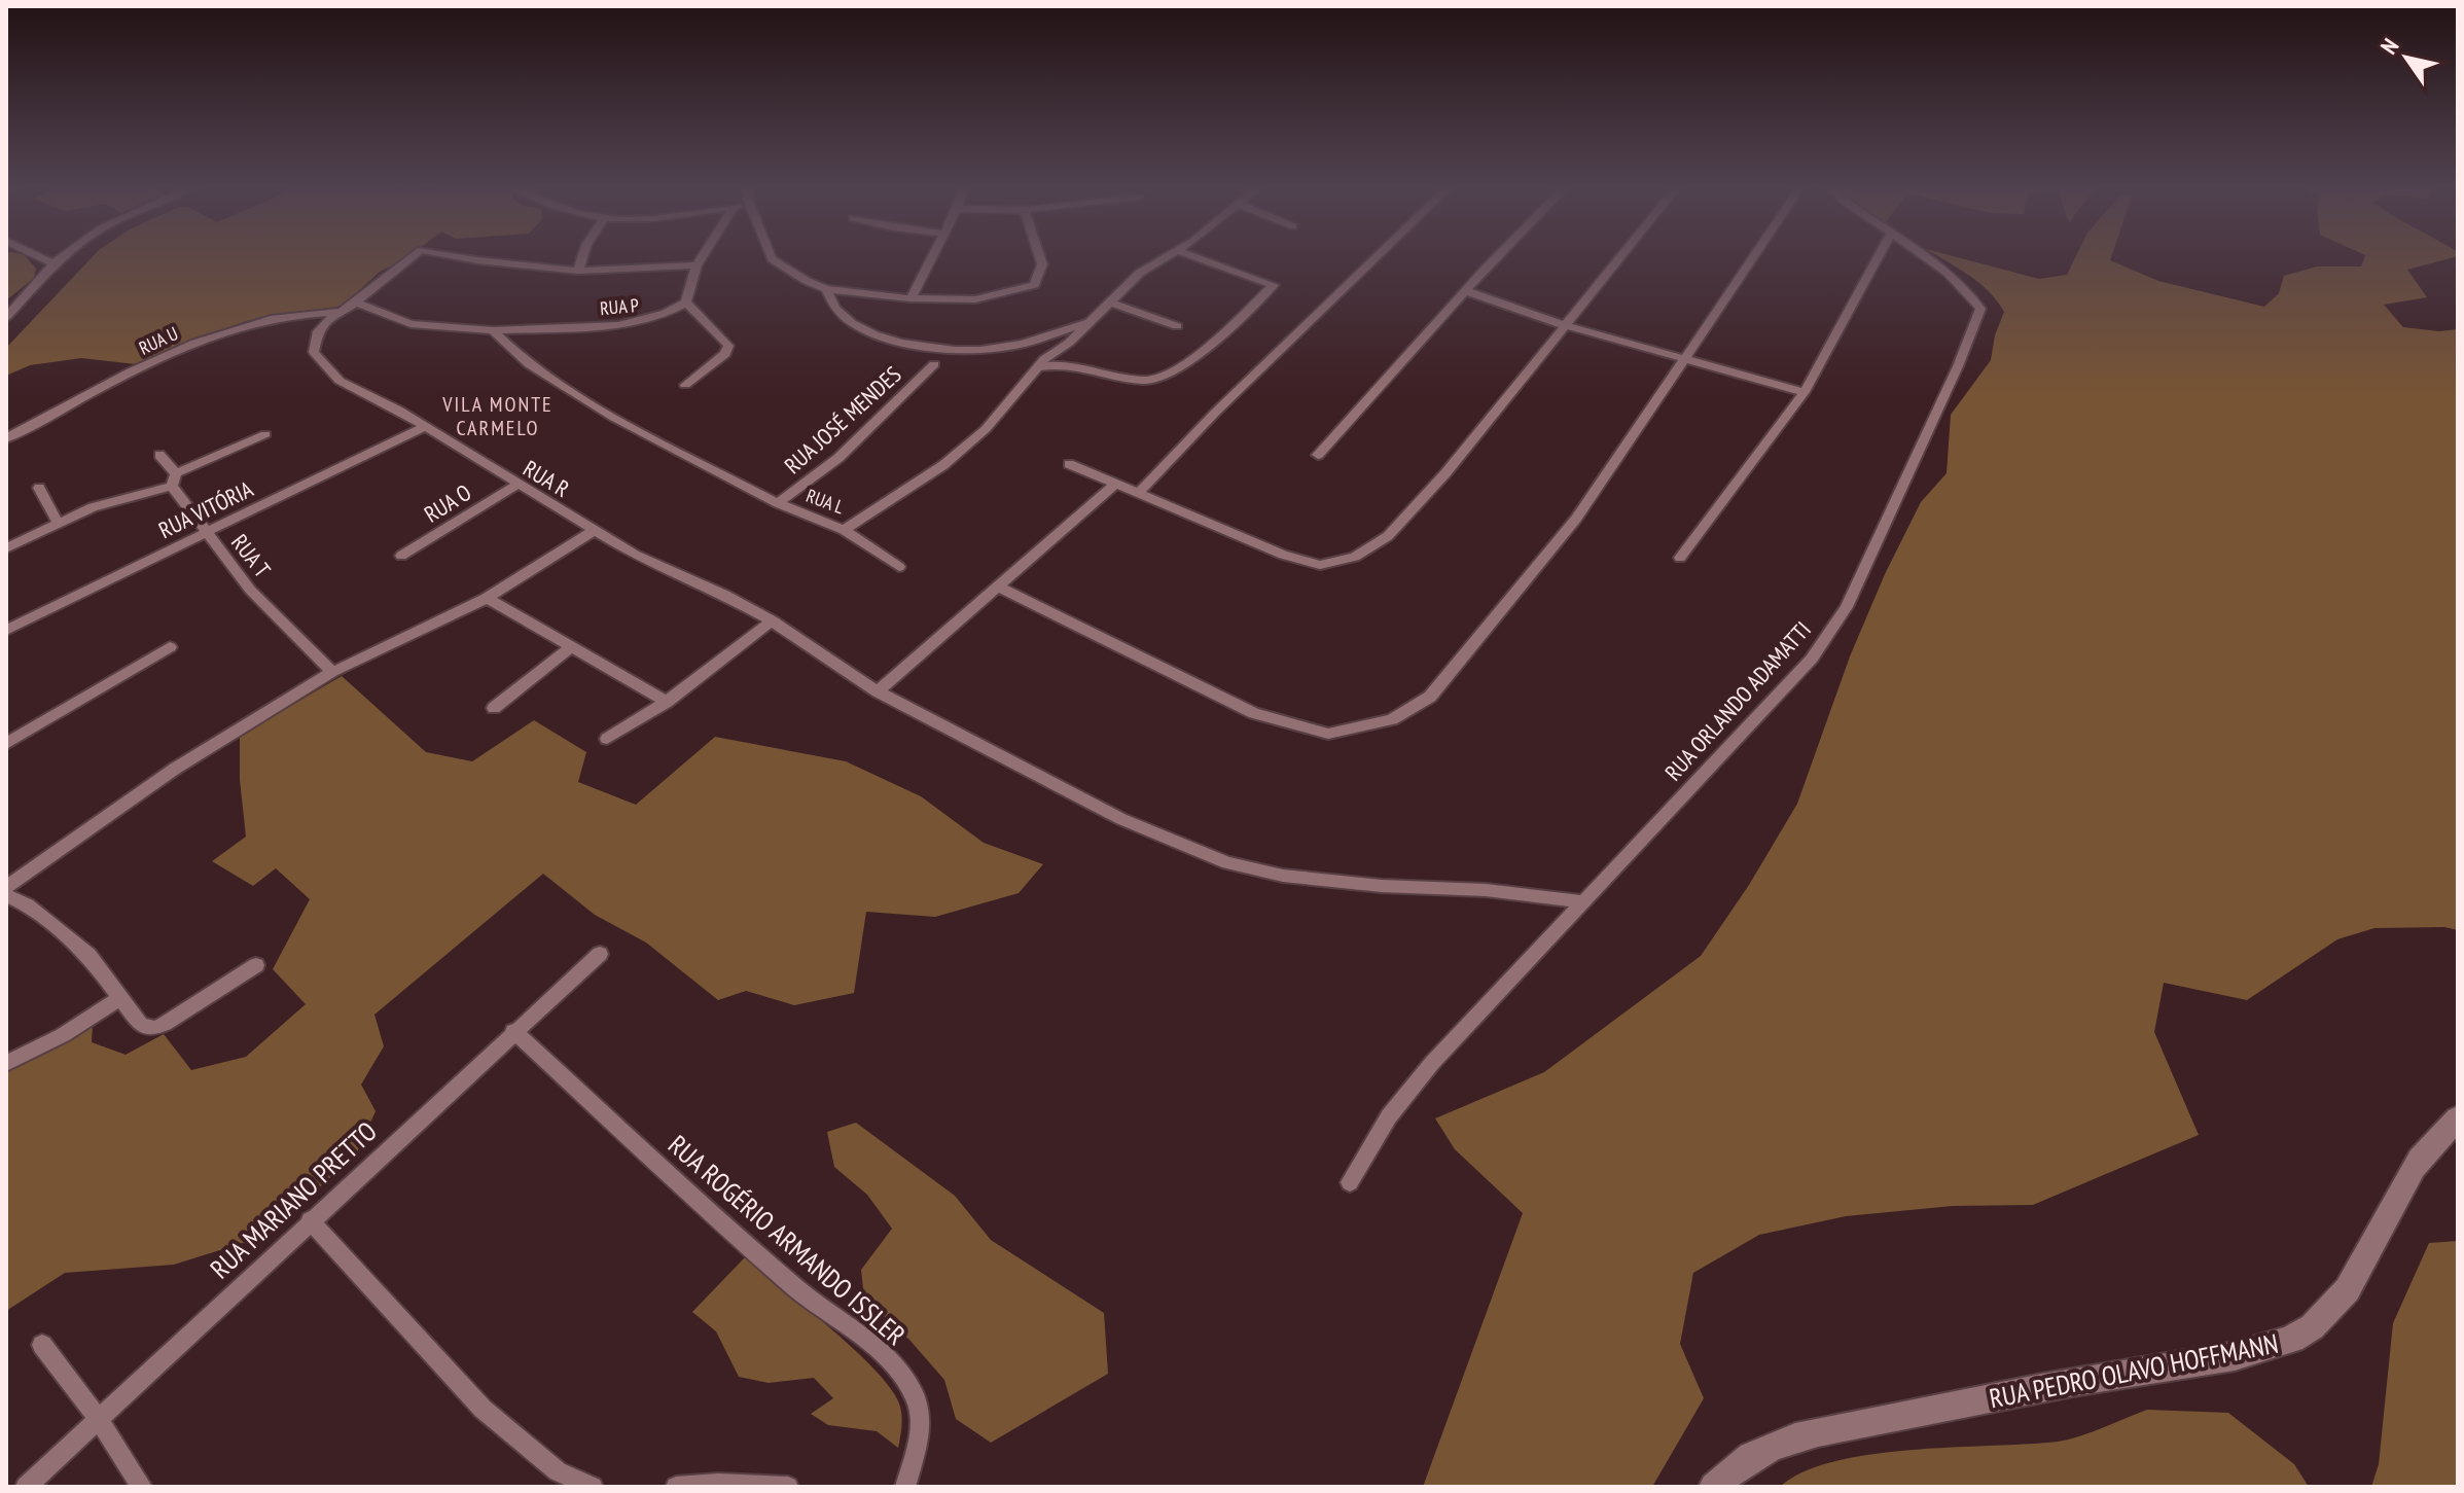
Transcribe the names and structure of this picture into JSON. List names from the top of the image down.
{
  "streets": {
    "street": [
      "RUA P",
      "RUA U",
      "RUA JOSÉ MENDES",
      "RUA R",
      "RUA L",
      "RUA O",
      "RUA VITÓRIA",
      "RUA T",
      "RUA ORLANDO ADAMATTI",
      "RUA MARIANO PRETTO",
      "RUA ROGÉRIO ARMANDO ISSLER",
      "RUA PEDRO OLAVO HOFFMANN"
    ]
  },
  "crossings": [
    ["RUA P", "RUA L"],
    ["RUA U", "RUA R"],
    ["RUA JOSÉ MENDES", "RUA L"],
    ["RUA R", "RUA O"],
    ["RUA R", "RUA VITÓRIA"],
    ["RUA R", "RUA ORLANDO ADAMATTI"],
    ["RUA VITÓRIA", "RUA T"],
    ["RUA MARIANO PRETTO", "RUA ROGÉRIO ARMANDO ISSLER"]
  ],
  "districts": ["VILA MONTE CARMELO"],
  "north": "top left"
}
